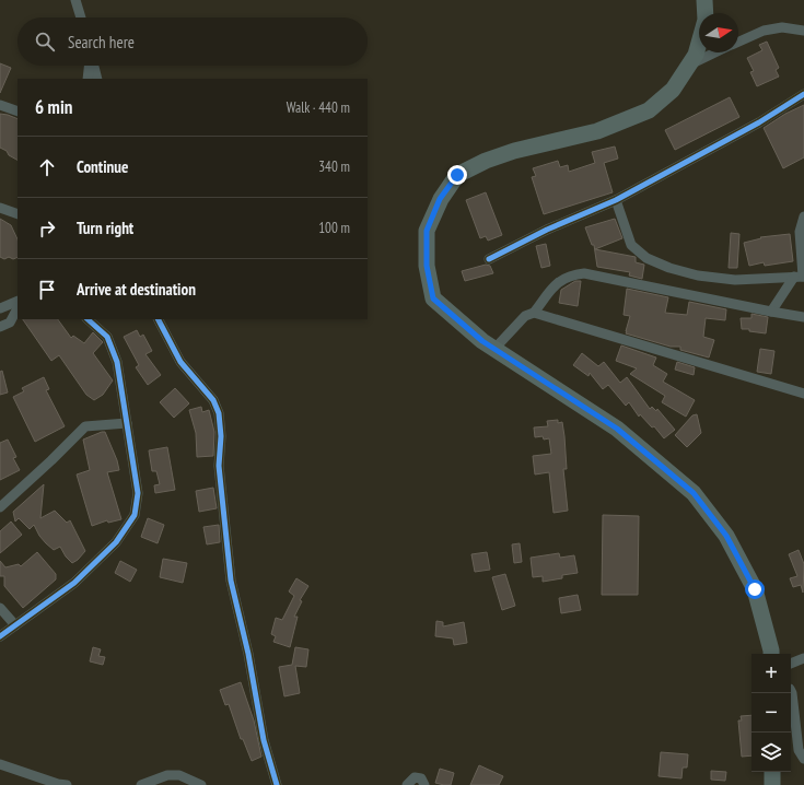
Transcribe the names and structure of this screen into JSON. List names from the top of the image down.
{
  "north": "right",
  "page": {
    "search": "Search here",
    "heading": ["6 min", "Walk · 440 m"],
    "list": [
      ["Continue", "340 m"],
      ["Turn right", "100 m"],
      "Arrive at destination"
    ],
    "map_buttons": ["+", "−"]
  }
}
